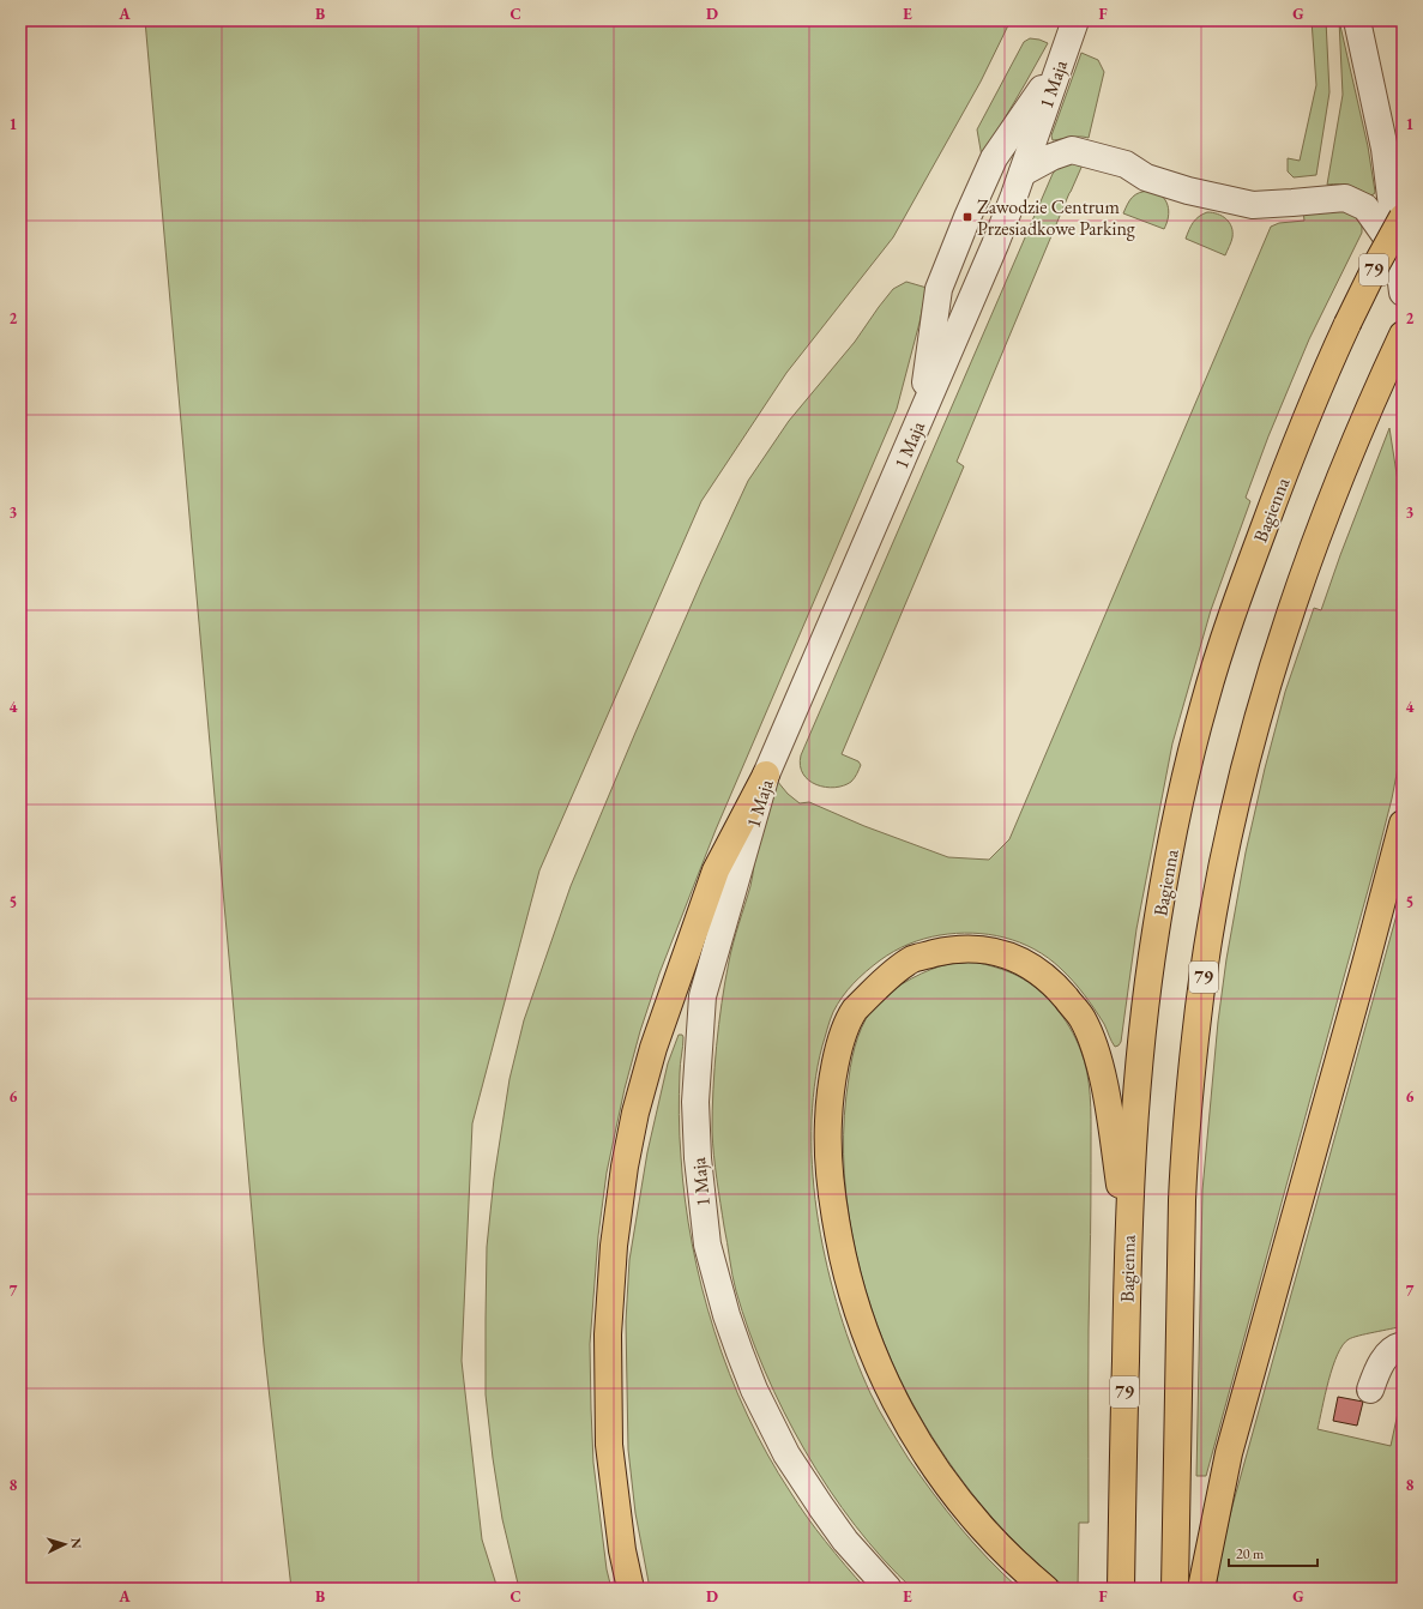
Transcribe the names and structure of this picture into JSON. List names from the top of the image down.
{
  "streets": {
    "main road": ["79", "Bagienna"],
    "street": ["1 Maja"]
  },
  "places": {
    "transit": ["Zawodzie Centrum Przesiadkowe Parking"]
  },
  "scale_bar": "20 m",
  "north": "right",
  "grid": {
    "columns": [
      "A",
      "B",
      "C",
      "D",
      "E",
      "F",
      "G"
    ],
    "rows": [
      "1",
      "2",
      "3",
      "4",
      "5",
      "6",
      "7",
      "8"
    ]
  }
}
